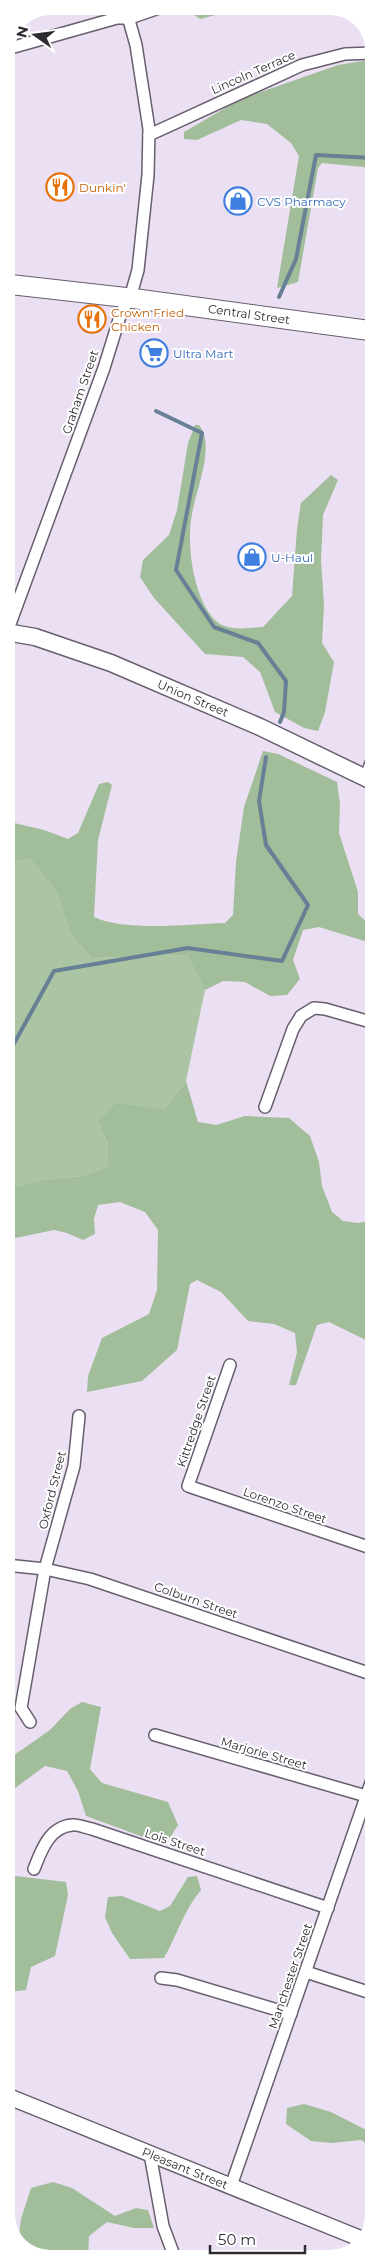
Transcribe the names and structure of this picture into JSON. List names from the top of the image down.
{
  "streets": {
    "main road": ["Central Street", "Union Street"],
    "street": [
      "Lincoln Terrace",
      "Graham Street",
      "Kittredge Street",
      "Oxford Street",
      "Lorenzo Street",
      "Colburn Street",
      "Marjorie Street",
      "Lois Street",
      "Manchester Street",
      "Pleasant Street"
    ]
  },
  "crossings": [
    ["Lincoln Terrace", "Graham Street"],
    ["Central Street", "Graham Street"],
    ["Kittredge Street", "Lorenzo Street"],
    ["Oxford Street", "Colburn Street"],
    ["Lois Street", "Manchester Street"],
    ["Manchester Street", "Pleasant Street"]
  ],
  "places": {
    "restaurant": ["Dunkin'", "Crown Fried Chicken"],
    "shop": ["CVS Pharmacy", "U-Haul"],
    "supermarket": ["Ultra Mart"]
  },
  "scale_bar": "50 m",
  "north": "left"
}
